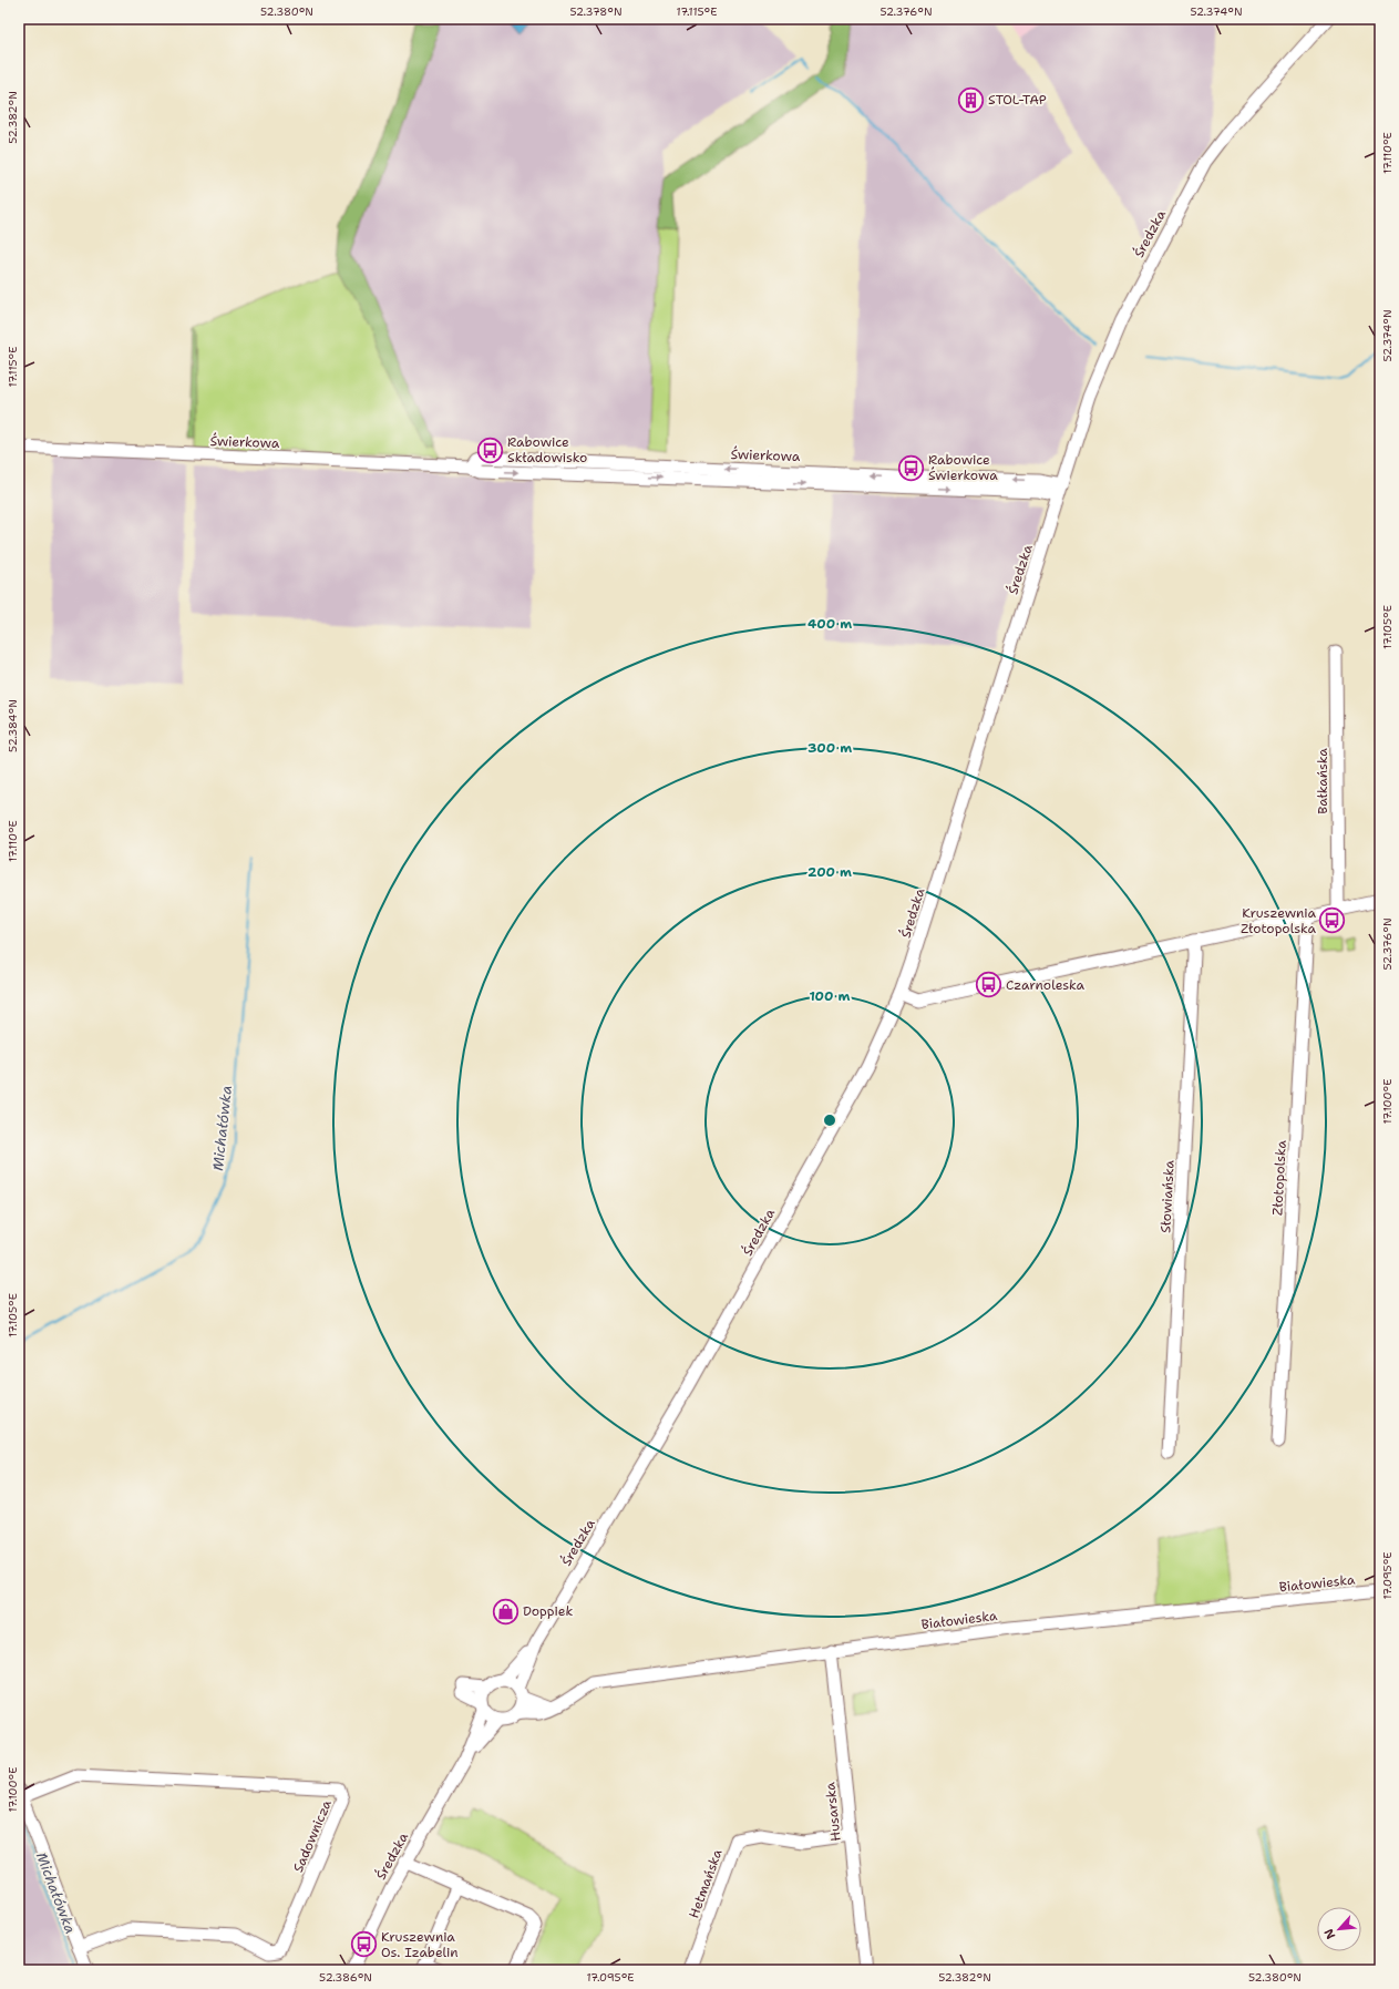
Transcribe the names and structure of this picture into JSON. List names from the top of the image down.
{
  "streets": {
    "street": [
      "Średzka",
      "Świerkowa",
      "Bałkańska",
      "Złotopolska",
      "Słowiańska",
      "Białowieska",
      "Husarska",
      "Sadownicza",
      "Hetmańska"
    ]
  },
  "crossings": [
    ["Średzka", "Świerkowa"],
    ["Średzka", "Białowieska"],
    ["Białowieska", "Husarska"],
    ["Husarska", "Hetmańska"]
  ],
  "water": ["Michałówka"],
  "places": {
    "building": ["STOL-TAP"],
    "bus stop": [
      "Rabowice Składowisko",
      "Rabowice Świerkowa",
      "Kruszewnia Złotopolska",
      "Czarnoleska",
      "Kruszewnia Os. Izabelin"
    ],
    "shop": ["Doppiek"]
  },
  "north": "bottom left",
  "coordinates": [
    "52.380°N",
    "52.378°N",
    "17.115°E",
    "52.376°N",
    "52.374°N",
    "52.382°N",
    "17.110°E",
    "17.105°E",
    "52.384°N",
    "17.100°E",
    "17.095°E",
    "52.386°N"
  ],
  "rings": [
    "400 m",
    "300 m",
    "200 m",
    "100 m"
  ]
}
